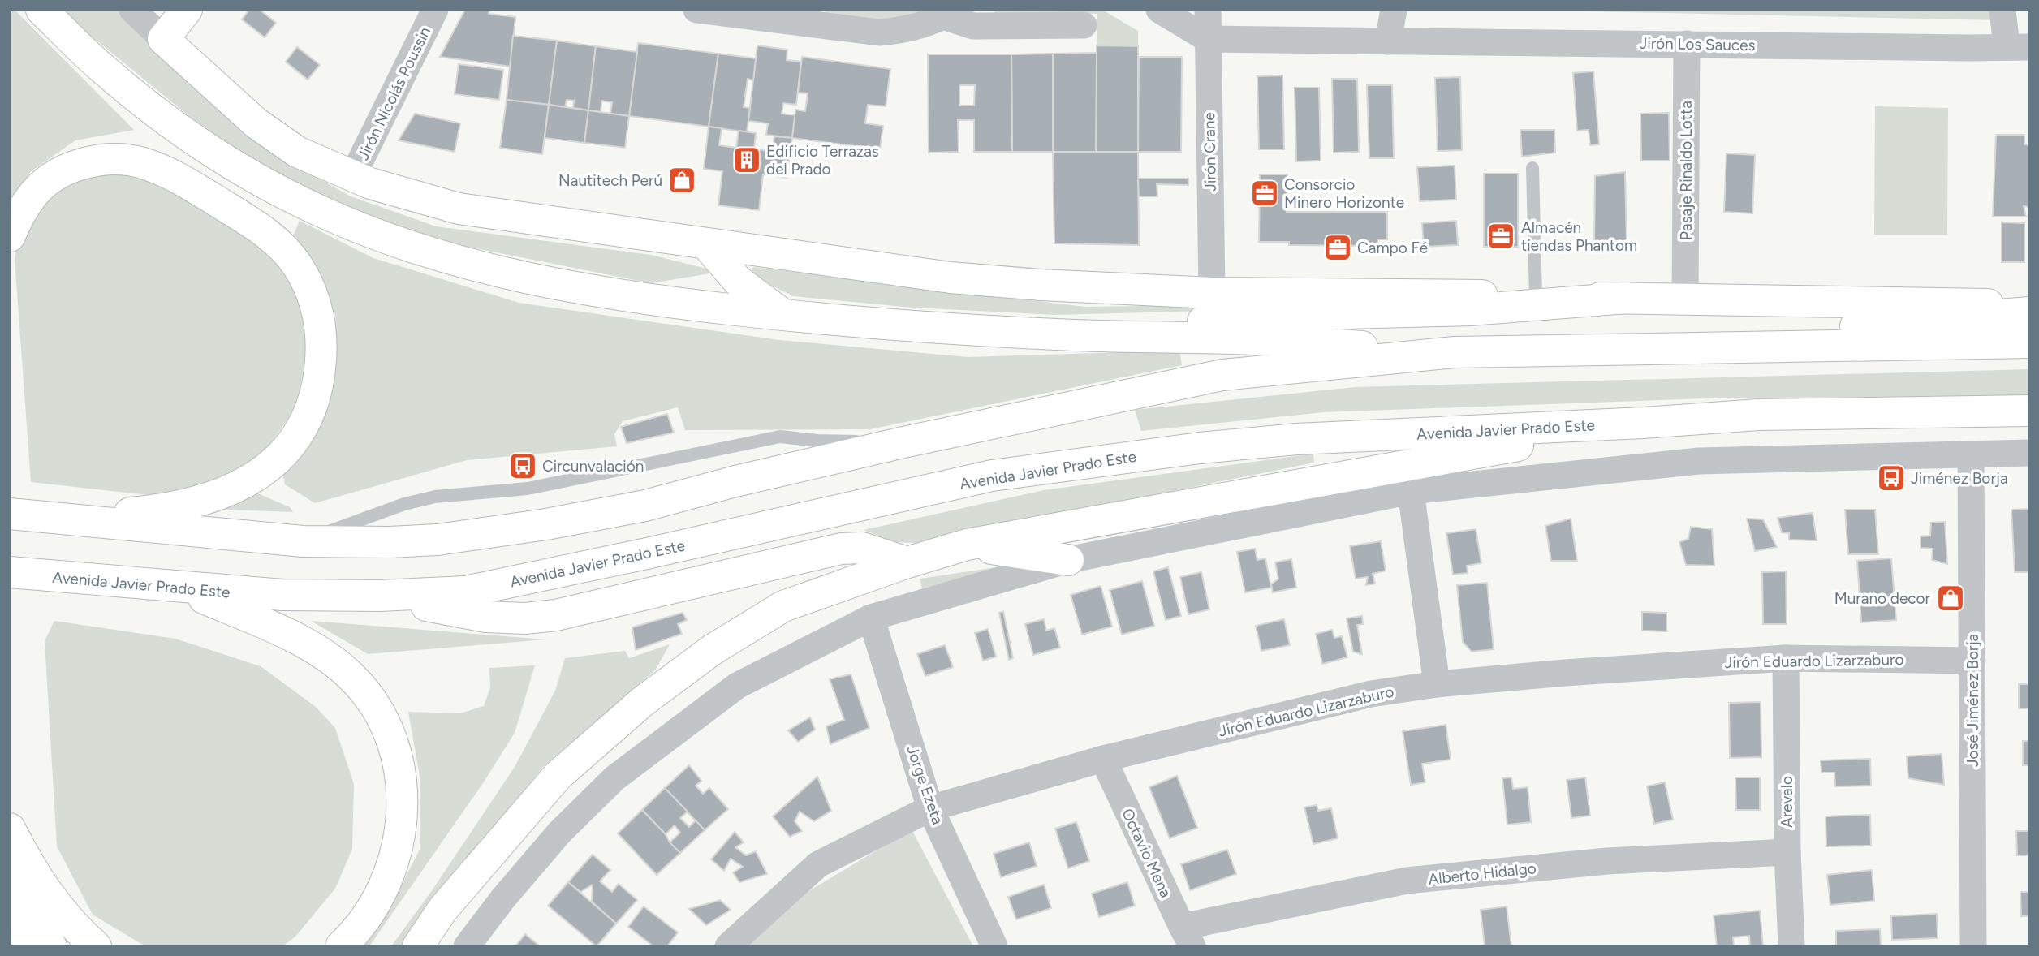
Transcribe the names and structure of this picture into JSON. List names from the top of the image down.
{
  "streets": {
    "main road": ["Avenida Javier Prado Este"],
    "street": [
      "Jirón Los Sauces",
      "Jirón Nicolás Poussin",
      "Jirón Crane",
      "Pasaje Rinaldo Lotta",
      "Jirón Eduardo Lizarzaburo",
      "José Jiménez Borja",
      "Jorge Ezeta",
      "Arevalo",
      "Octavio Mena",
      "Alberto Hidalgo"
    ]
  },
  "crossings": [
    ["Jirón Los Sauces", "Jirón Crane"],
    ["Jirón Los Sauces", "Pasaje Rinaldo Lotta"],
    ["Jirón Eduardo Lizarzaburo", "José Jiménez Borja"],
    ["Jirón Eduardo Lizarzaburo", "Jorge Ezeta"],
    ["Jirón Eduardo Lizarzaburo", "Arevalo"],
    ["Jirón Eduardo Lizarzaburo", "Octavio Mena"],
    ["Arevalo", "Alberto Hidalgo"],
    ["Octavio Mena", "Alberto Hidalgo"]
  ],
  "places": {
    "building": ["Edificio Terrazas del Prado"],
    "shop": ["Nautitech Perú", "Murano decor"],
    "office": ["Consorcio Minero Horizonte", "Almacén tiendas Phantom", "Campo Fé"],
    "bus stop": ["Circunvalación", "Jiménez Borja"]
  }
}
